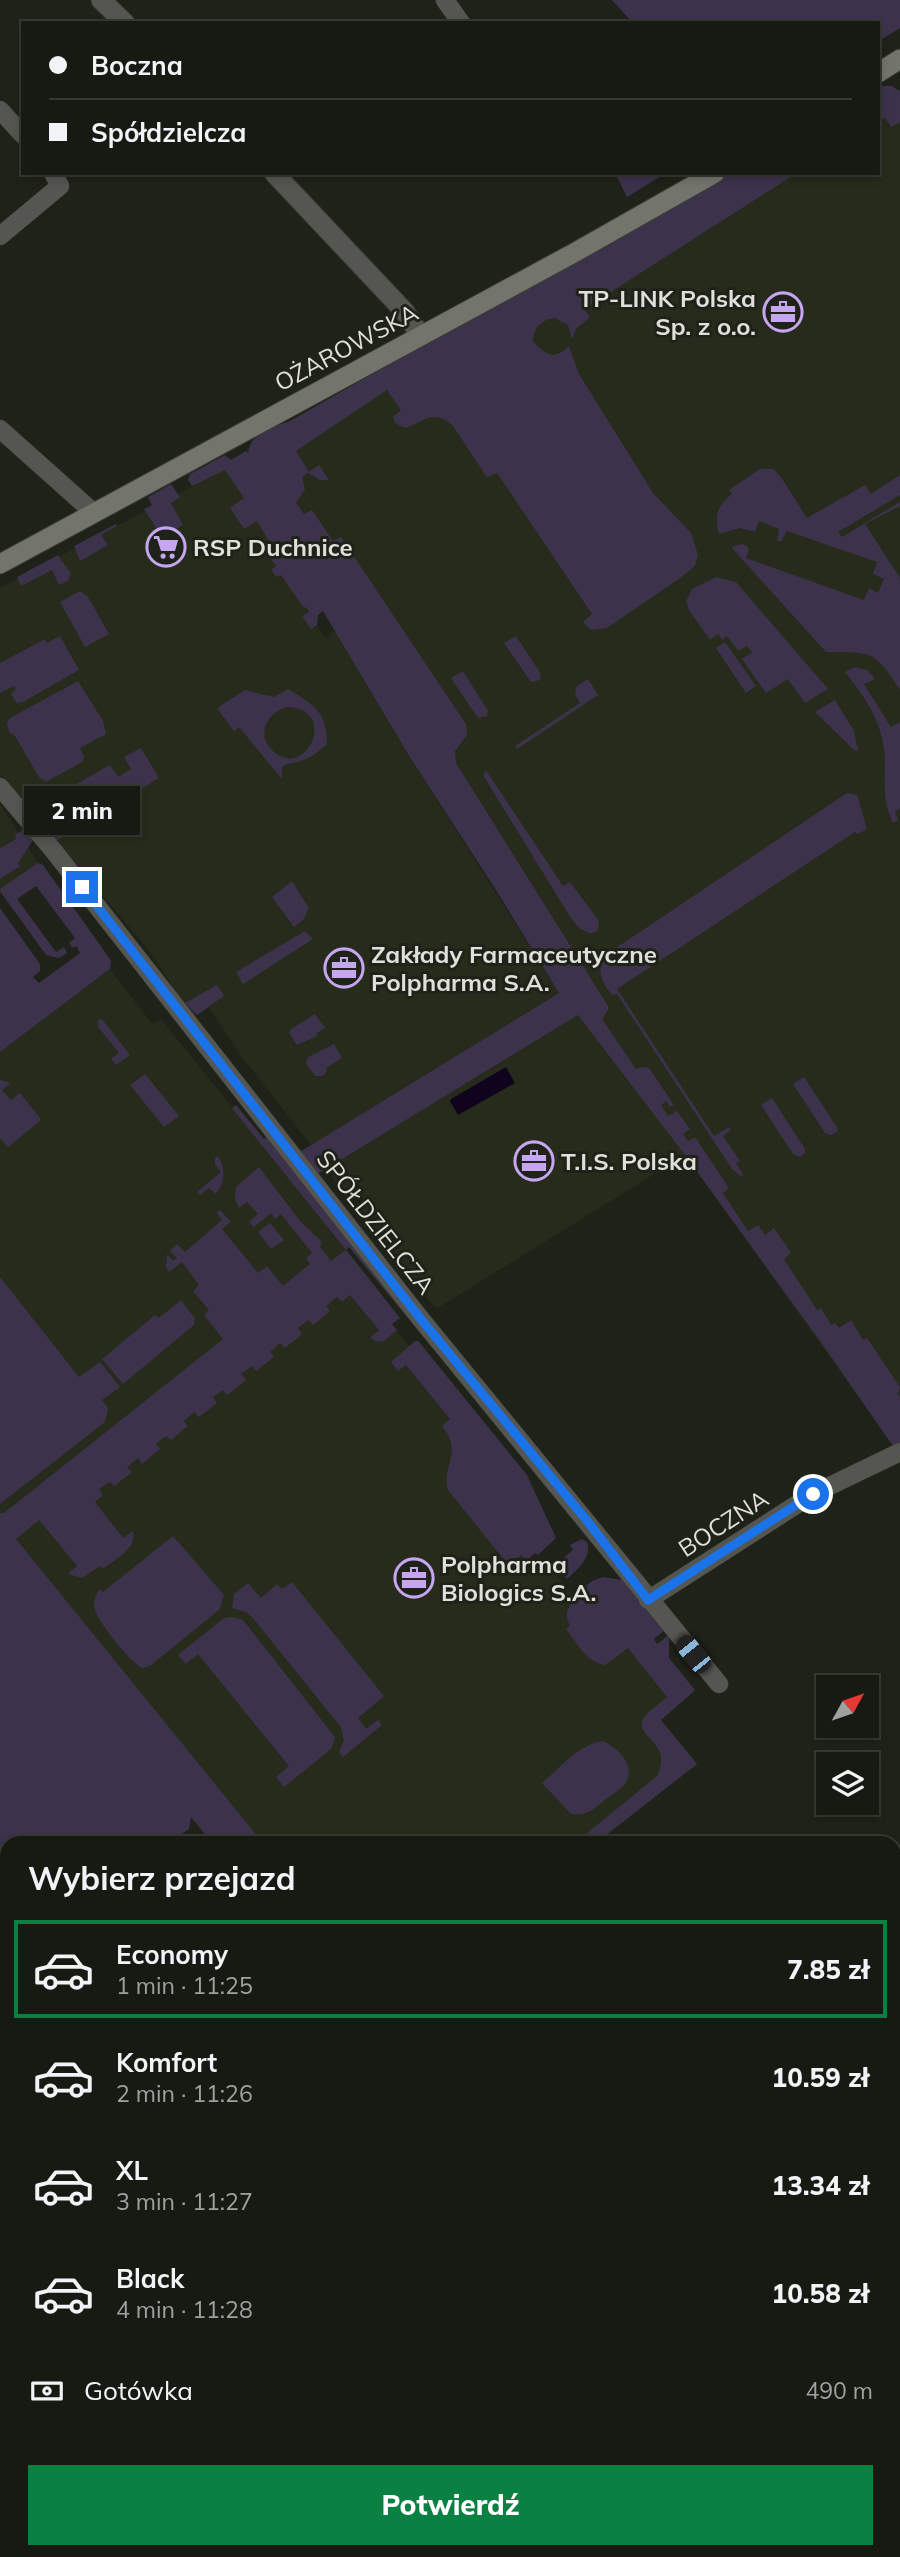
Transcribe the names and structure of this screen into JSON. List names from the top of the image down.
{
  "streets": {
    "main road": ["OŻAROWSKA"],
    "street": ["SPÓŁDZIELCZA", "BOCZNA"]
  },
  "crossings": [
    ["SPÓŁDZIELCZA", "BOCZNA"]
  ],
  "places": {
    "office": [
      "TP-LINK Polska Sp. z o.o.",
      "Zakłady Farmaceutyczne Polpharma S.A.",
      "T.I.S. Polska",
      "Polpharma Biologics S.A."
    ],
    "supermarket": ["RSP Duchnice"]
  },
  "north": "top right",
  "page": {
    "banner": ["Boczna", "Spółdzielcza"],
    "bubble": "2 min",
    "heading": "Wybierz przejazd",
    "list": [
      {
        "name": "Economy",
        "note": "1 min · 11:25",
        "value": "7.85 zł"
      },
      {
        "name": "Komfort",
        "note": "2 min · 11:26",
        "value": "10.59 zł"
      },
      {
        "name": "XL",
        "note": "3 min · 11:27",
        "value": "13.34 zł"
      },
      {
        "name": "Black",
        "note": "4 min · 11:28",
        "value": "10.58 zł"
      }
    ],
    "pay": ["Gotówka", "490 m"],
    "buttons": "Potwierdź"
  }
}
